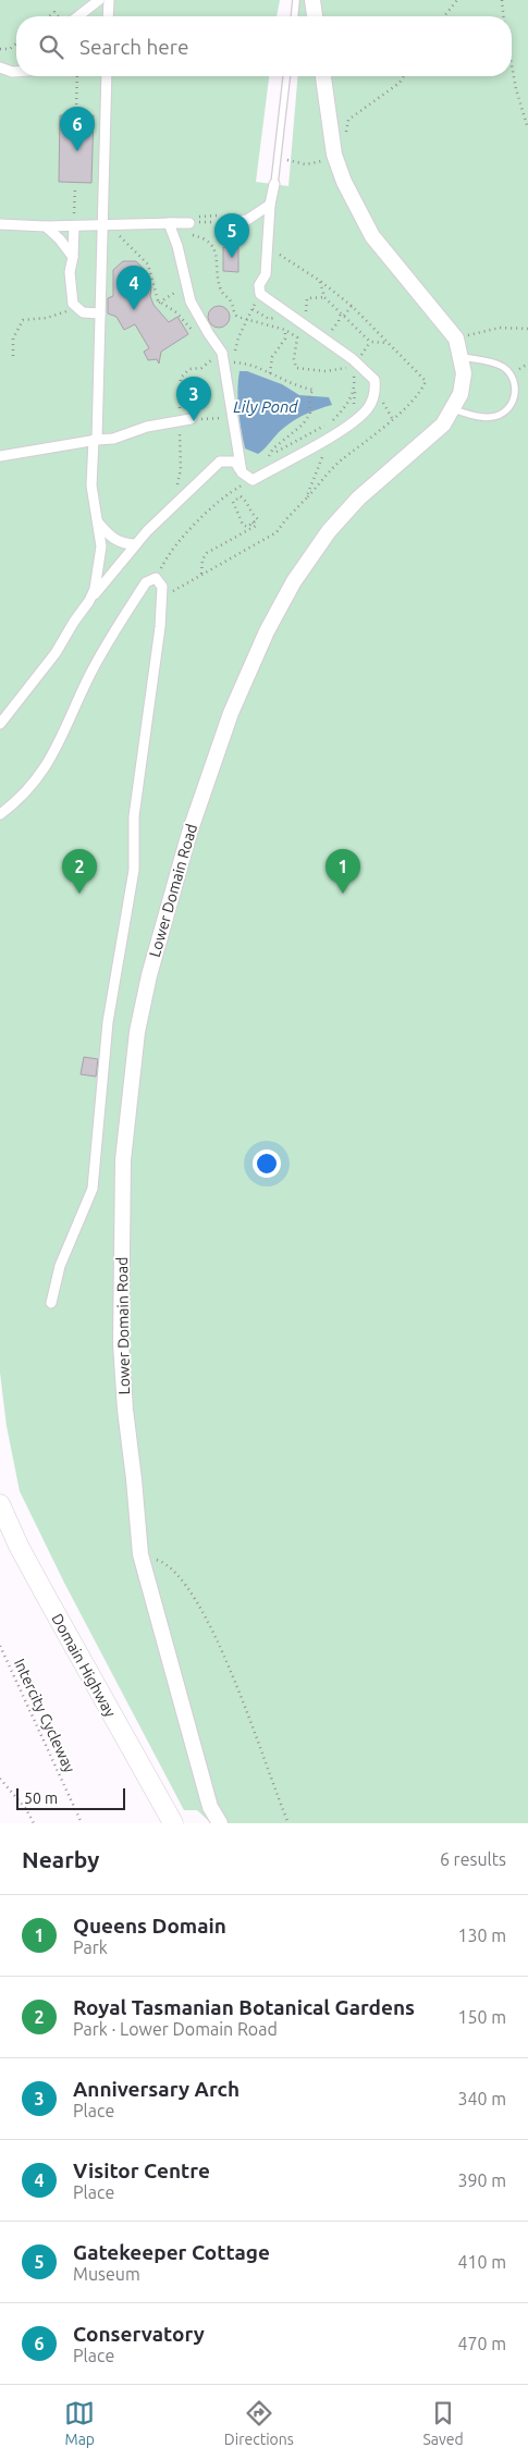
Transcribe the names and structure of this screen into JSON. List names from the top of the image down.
{
  "streets": {
    "main road": ["Domain Highway"],
    "street": ["Lower Domain Road"],
    "path": ["Intercity Cycleway"]
  },
  "water": ["Lily Pond"],
  "scale_bar": "50 m",
  "page": {
    "search": "Search here",
    "pins": [
      "6",
      "5",
      "4",
      "3",
      "1",
      "2"
    ],
    "scale": "50 m",
    "heading": ["Nearby", "6 results"],
    "list": [
      {
        "mark": "1",
        "name": "Queens Domain",
        "note": "Park",
        "value": "130 m"
      },
      {
        "mark": "2",
        "name": "Royal Tasmanian Botanical Gardens",
        "note": "Park · Lower Domain Road",
        "value": "150 m"
      },
      {
        "mark": "3",
        "name": "Anniversary Arch",
        "note": "Place",
        "value": "340 m"
      },
      {
        "mark": "4",
        "name": "Visitor Centre",
        "note": "Place",
        "value": "390 m"
      },
      {
        "mark": "5",
        "name": "Gatekeeper Cottage",
        "note": "Museum",
        "value": "410 m"
      },
      {
        "mark": "6",
        "name": "Conservatory",
        "note": "Place",
        "value": "470 m"
      }
    ],
    "nav": ["Map", "Directions", "Saved"]
  }
}
